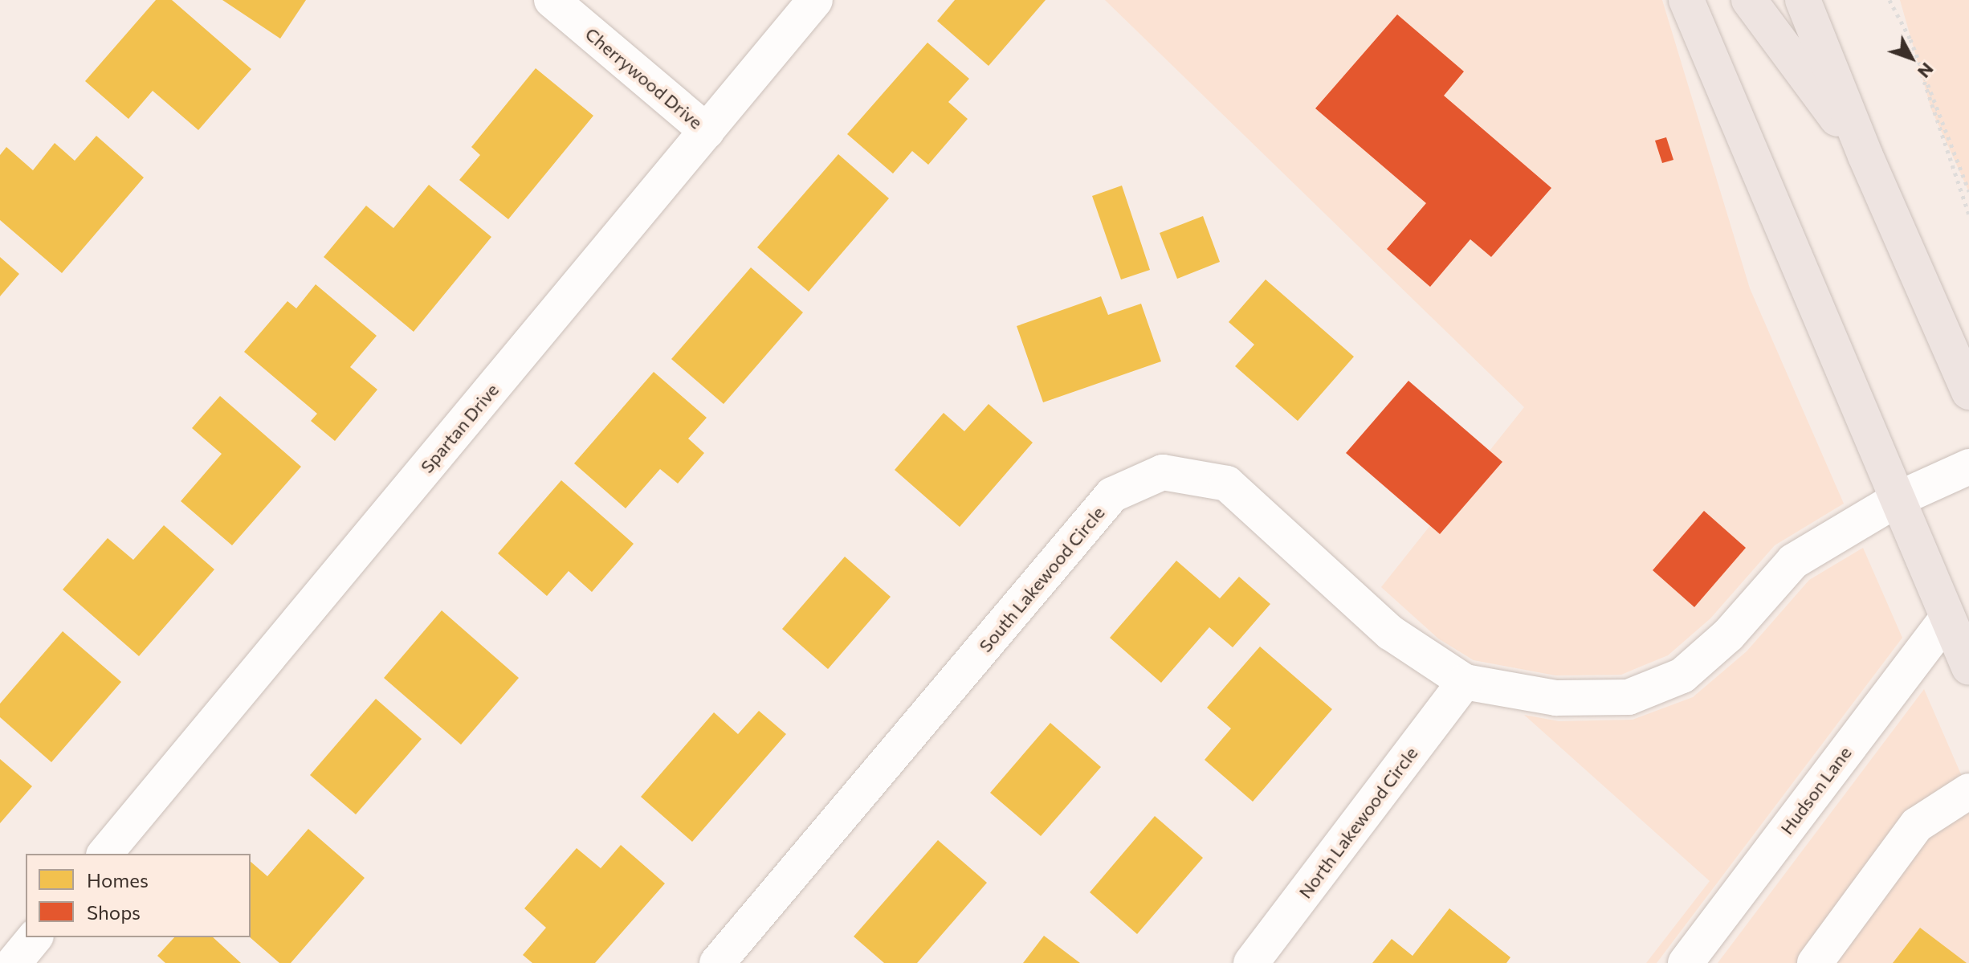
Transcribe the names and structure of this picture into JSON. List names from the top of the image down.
{
  "streets": {
    "street": [
      "Cherrywood Drive",
      "Spartan Drive",
      "South Lakewood Circle",
      "Hudson Lane",
      "North Lakewood Circle"
    ]
  },
  "crossings": [
    ["Cherrywood Drive", "Spartan Drive"],
    ["South Lakewood Circle", "North Lakewood Circle"]
  ],
  "legend": ["Homes", "Shops"],
  "north": "bottom right"
}
